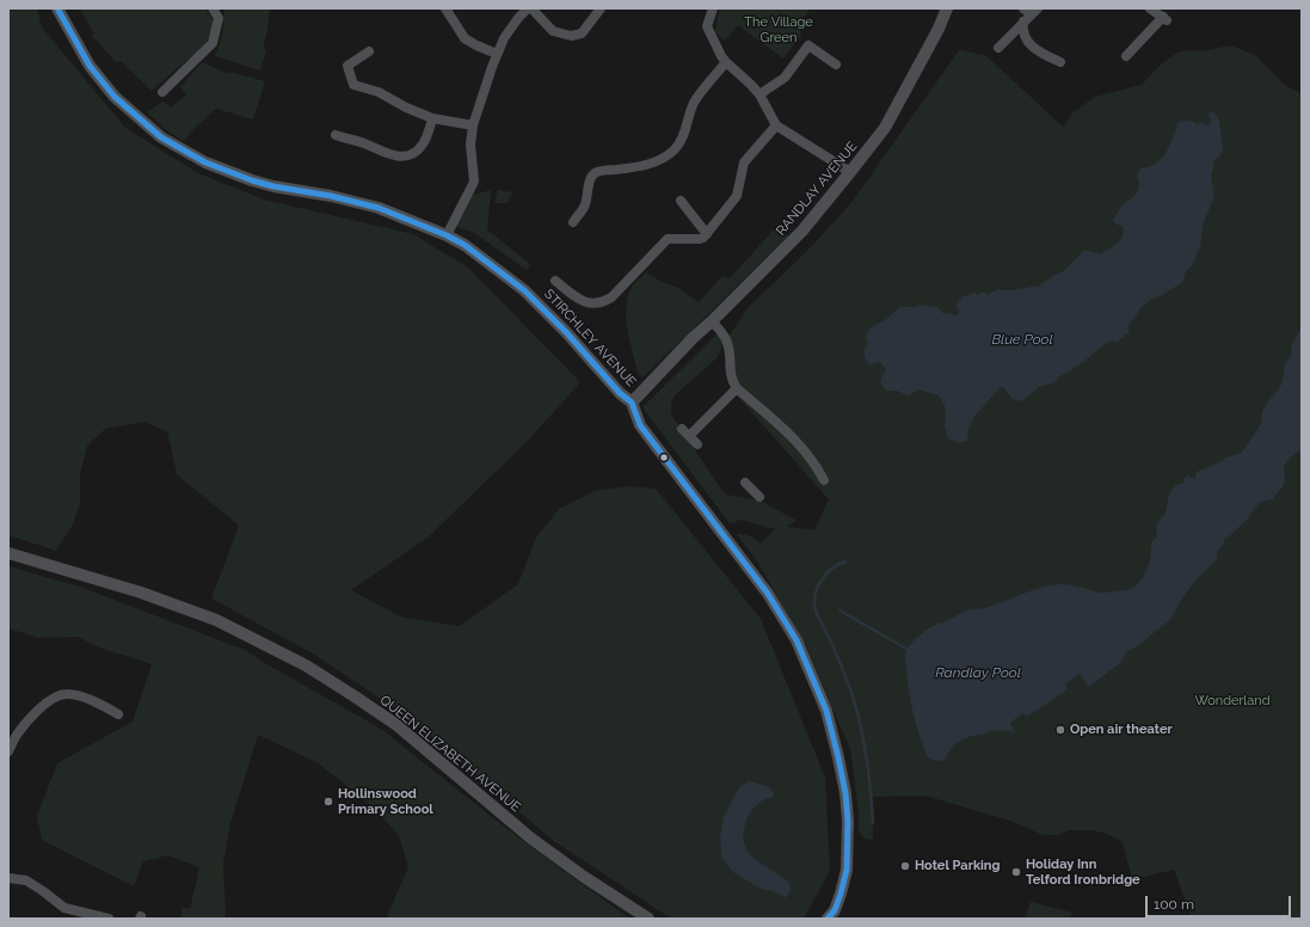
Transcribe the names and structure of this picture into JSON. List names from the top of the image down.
{
  "streets": {
    "street": ["RANDLAY AVENUE", "STIRCHLEY AVENUE", "QUEEN ELIZABETH AVENUE"]
  },
  "crossings": [
    ["RANDLAY AVENUE", "STIRCHLEY AVENUE"]
  ],
  "water": ["Blue Pool", "Randlay Pool"],
  "parks": ["The Village Green", "Wonderland"],
  "places": [
    "Open air theater",
    "Hollinswood Primary School",
    "Hotel Parking",
    "Holiday Inn Telford Ironbridge"
  ],
  "scale_bar": "100 m"
}
